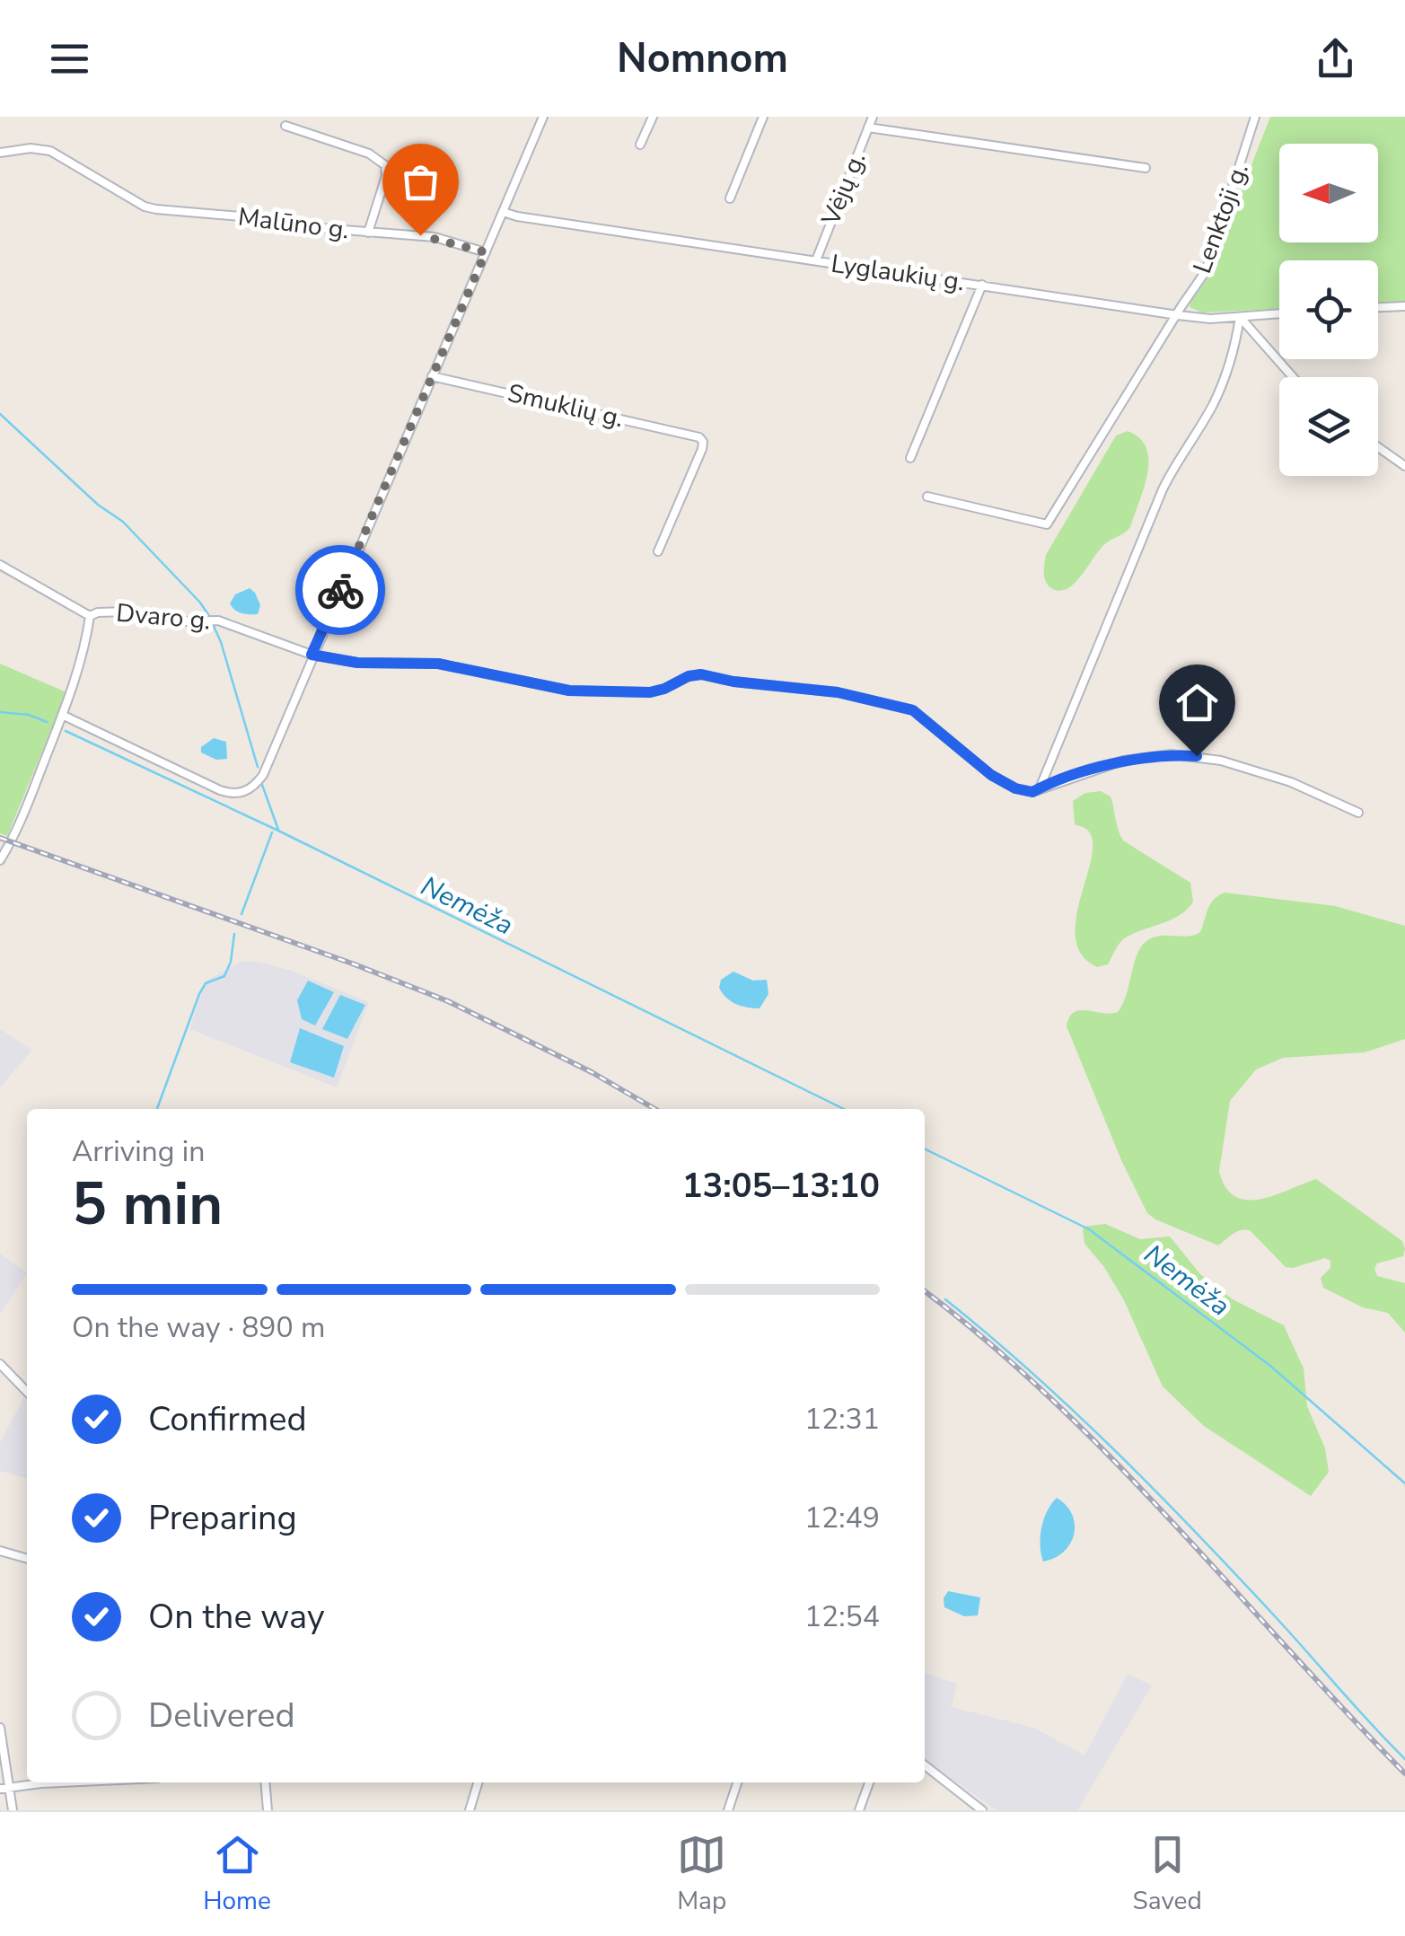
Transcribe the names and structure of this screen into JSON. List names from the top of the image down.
{
  "streets": {
    "street": [
      "Vėjų g.",
      "Lenktoji g.",
      "Malūno g.",
      "Lyglaukių g.",
      "Smuklių g.",
      "Dvaro g."
    ]
  },
  "crossings": [
    ["Vėjų g.", "Lyglaukių g."],
    ["Lenktoji g.", "Lyglaukių g."]
  ],
  "water": ["Nemėža"],
  "north": "left",
  "page": {
    "header": "Nomnom",
    "heading": ["5 min", "Arriving in", "13:05–13:10"],
    "bar": "On the way · 890 m",
    "list": [
      ["Confirmed", "12:31"],
      ["Preparing", "12:49"],
      ["On the way", "12:54"],
      "Delivered"
    ],
    "tabs": ["Home", "Map", "Saved"]
  }
}
